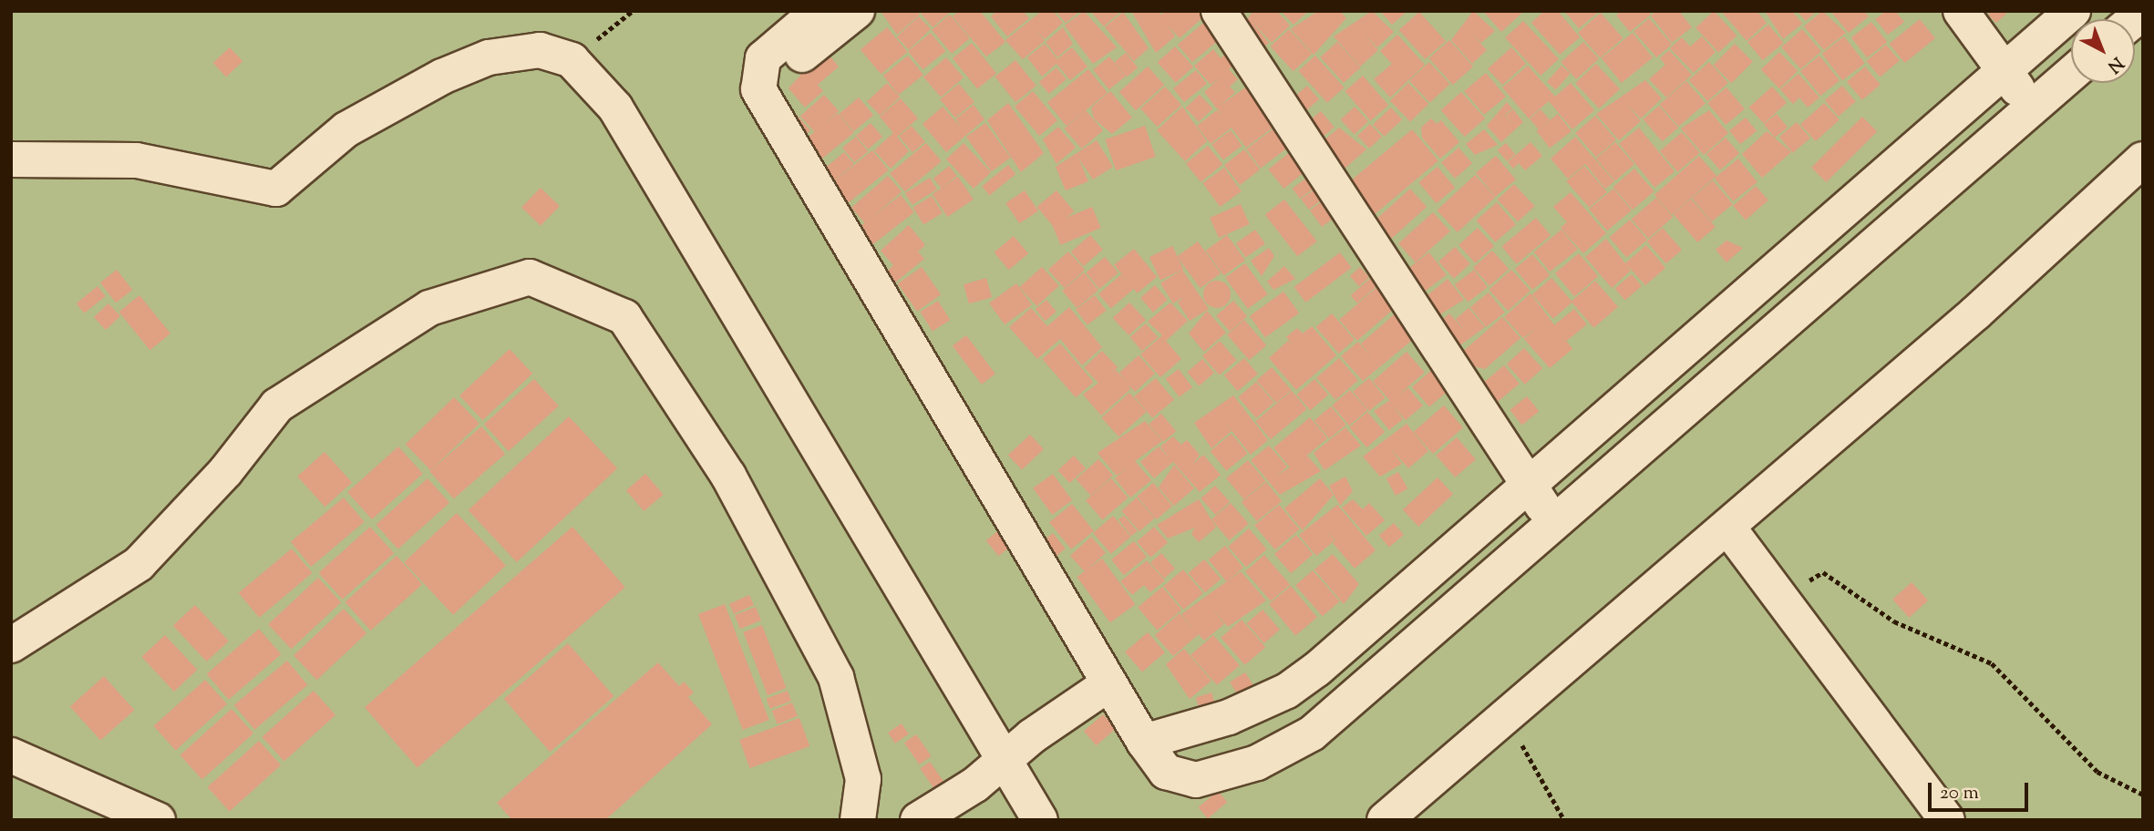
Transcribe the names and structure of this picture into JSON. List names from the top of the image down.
{
  "scale_bar": "20 m",
  "north": "bottom right"
}
